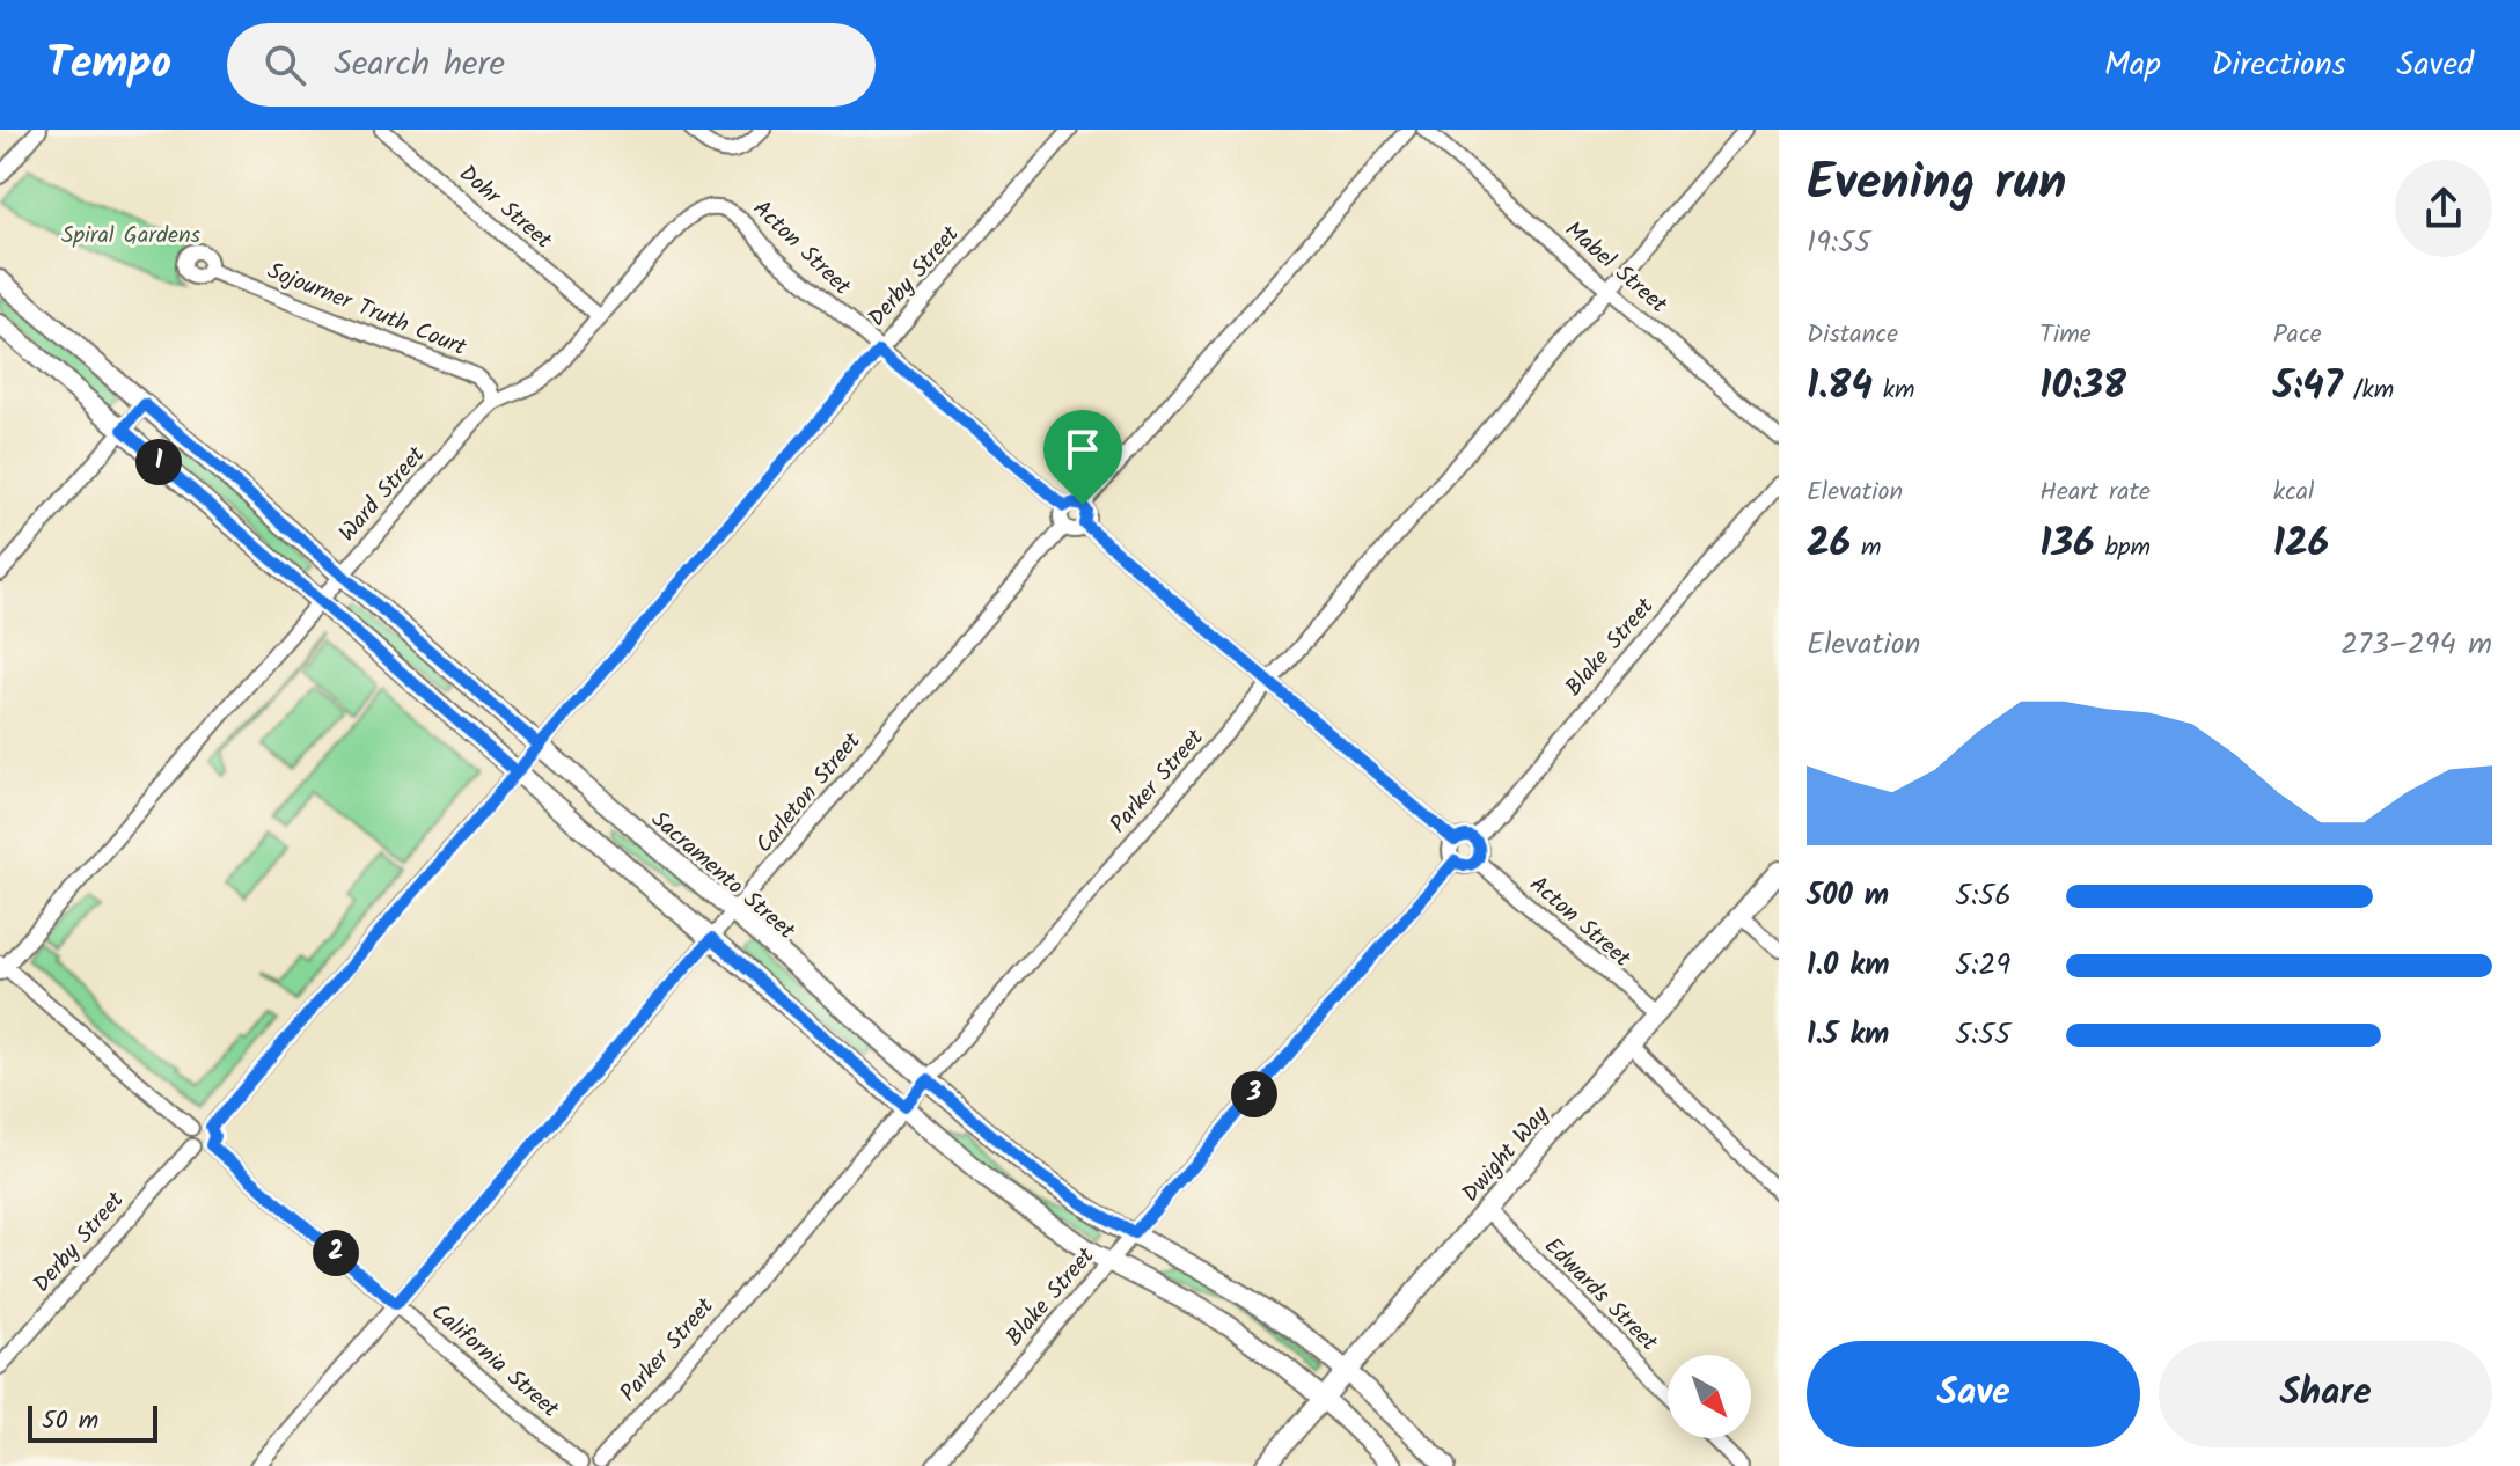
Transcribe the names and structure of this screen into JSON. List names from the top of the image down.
{
  "streets": {
    "street": [
      "Dohr Street",
      "Acton Street",
      "Mabel Street",
      "Derby Street",
      "Sojourner Truth Court",
      "Ward Street",
      "Blake Street",
      "Parker Street",
      "Carleton Street",
      "Sacramento Street",
      "Dwight Way",
      "Edwards Street",
      "California Street"
    ]
  },
  "crossings": [
    ["Dohr Street", "Ward Street"],
    ["Acton Street", "Derby Street"],
    ["Acton Street", "Ward Street"],
    ["Acton Street", "Blake Street"],
    ["Acton Street", "Carleton Street"],
    ["Acton Street", "Dwight Way"],
    ["Mabel Street", "Parker Street"],
    ["Derby Street", "Sacramento Street"],
    ["Derby Street", "California Street"],
    ["Sojourner Truth Court", "Ward Street"],
    ["Ward Street", "Sacramento Street"],
    ["Blake Street", "Sacramento Street"],
    ["Parker Street", "Sacramento Street"],
    ["Carleton Street", "Sacramento Street"],
    ["Carleton Street", "California Street"],
    ["Sacramento Street", "Dwight Way"],
    ["Dwight Way", "Edwards Street"]
  ],
  "parks": ["Spiral Gardens"],
  "scale_bar": "50 m",
  "north": "bottom right",
  "page": {
    "header": "Tempo",
    "search": "Search here",
    "nav": ["Map", "Directions", "Saved"],
    "heading": ["Evening run", "19:55"],
    "stats": [
      ["Distance", "1.84 km"],
      ["Time", "10:38"],
      ["Pace", "5:47 /km"],
      ["Elevation", "26 m"],
      ["Heart rate", "136 bpm"],
      ["kcal", "126"]
    ],
    "pins": ["1", "3", "2"],
    "chart": ["Elevation", "273–294 m"],
    "list": [
      {
        "name": "500 m",
        "note": "5:56"
      },
      {
        "name": "1.0 km",
        "note": "5:29"
      },
      {
        "name": "1.5 km",
        "note": "5:55"
      }
    ],
    "buttons": ["Save", "Share"],
    "scale": "50 m"
  }
}
